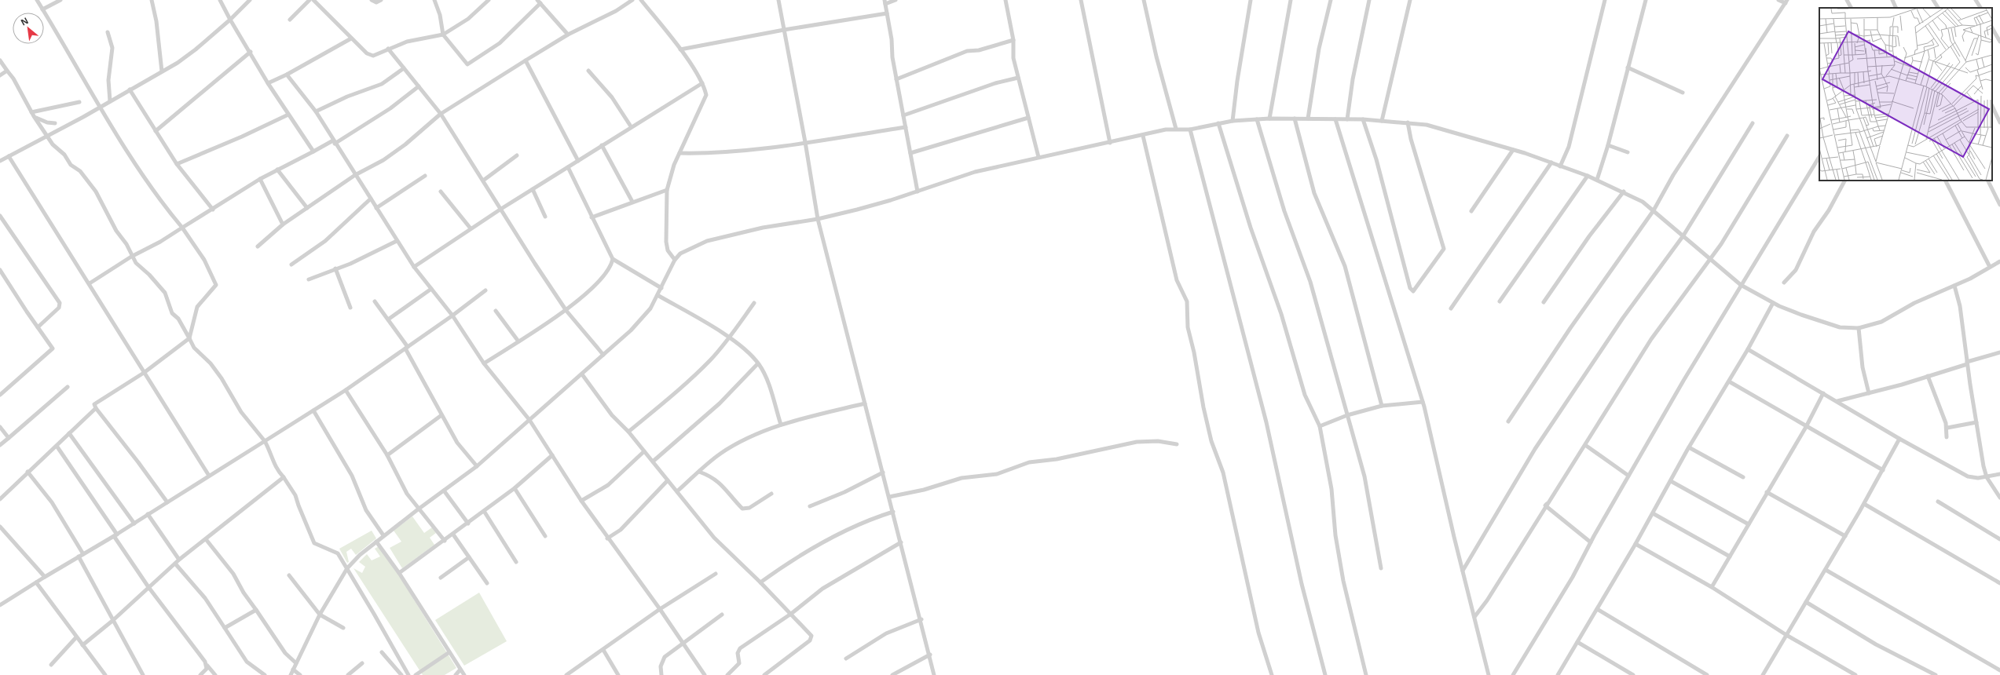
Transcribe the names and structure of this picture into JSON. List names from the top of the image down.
{
  "north": "top left"
}
